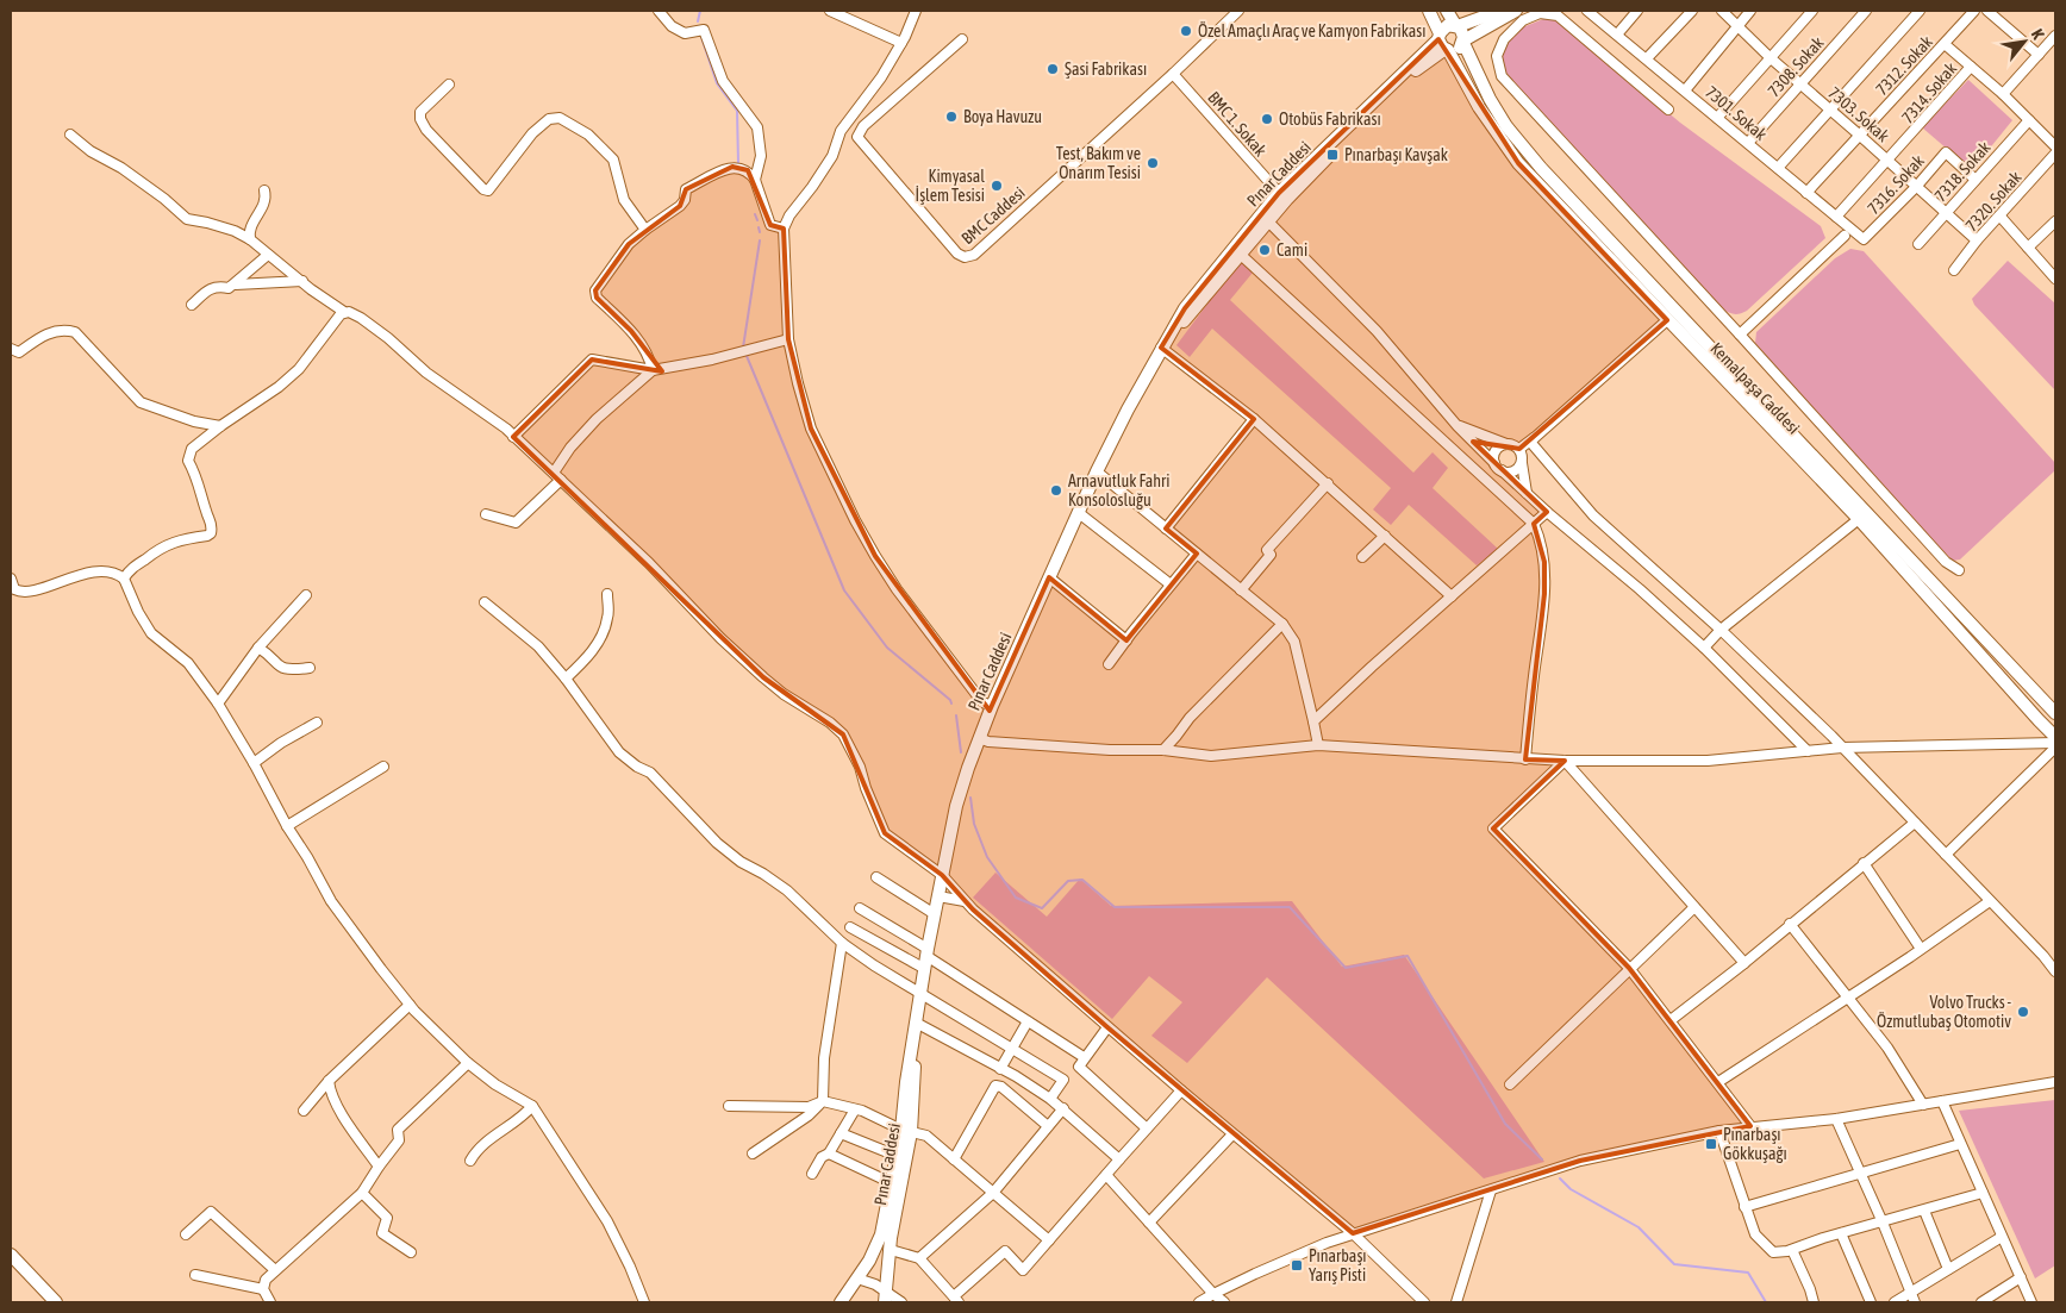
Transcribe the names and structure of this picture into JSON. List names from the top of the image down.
{
  "streets": {
    "main road": ["Pınar Caddesi", "Kemalpaşa Caddesi"],
    "street": [
      "7312. Sokak",
      "7308. Sokak",
      "7314. Sokak",
      "7301. Sokak",
      "7303. Sokak",
      "BMC 1. Sokak",
      "7318. Sokak",
      "7316. Sokak",
      "7320. Sokak",
      "BMC Caddesi"
    ]
  },
  "crossings": [
    ["7312. Sokak", "7301. Sokak"],
    ["7312. Sokak", "7303. Sokak"],
    ["7308. Sokak", "7301. Sokak"],
    ["7308. Sokak", "7303. Sokak"],
    ["7314. Sokak", "7301. Sokak"],
    ["7314. Sokak", "7303. Sokak"],
    ["7301. Sokak", "7316. Sokak"],
    ["7303. Sokak", "7318. Sokak"],
    ["7303. Sokak", "7316. Sokak"],
    ["7303. Sokak", "7320. Sokak"],
    ["BMC 1. Sokak", "Pınar Caddesi"],
    ["BMC 1. Sokak", "BMC Caddesi"],
    ["7318. Sokak", "7316. Sokak"],
    ["Pınar Caddesi", "Kemalpaşa Caddesi"]
  ],
  "places": {
    "other": [
      "Özel Amaçlı Araç ve Kamyon Fabrikası",
      "Şasi Fabrikası",
      "Boya Havuzu",
      "Otobüs Fabrikası",
      "Test, Bakım ve Onarım Tesisi",
      "Kimyasal İşlem Tesisi",
      "Cami",
      "Arnavutluk Fahri Konsolosluğu",
      "Volvo Trucks - Özmutlubaş Otomotiv"
    ],
    "transit": ["Pınarbaşı Kavşak", "Pınarbaşı Gökkuşağı", "Pınarbaşı Yarış Pisti"]
  },
  "north": "top right"
}
